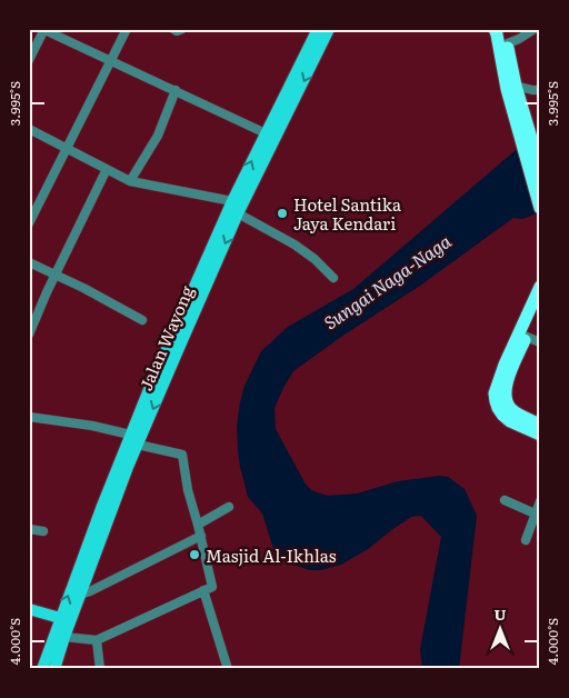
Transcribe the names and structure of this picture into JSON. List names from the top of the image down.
{
  "streets": {
    "main road": ["Jalan Wayong"]
  },
  "water": ["Sungai Naga-Naga"],
  "places": ["Hotel Santika Jaya Kendari", "Masjid Al-Ikhlas"],
  "north": "top",
  "coordinates": ["3.995°S", "4.000°S"]
}
